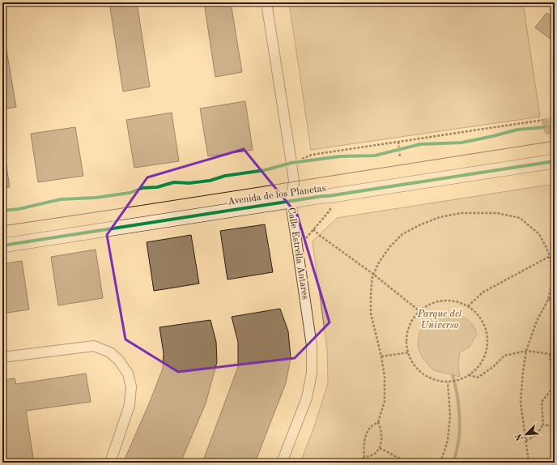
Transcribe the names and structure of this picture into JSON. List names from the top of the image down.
{
  "streets": {
    "street": ["Avenida de los Planetas", "Calle Estrella Antares"]
  },
  "crossings": [
    ["Avenida de los Planetas", "Calle Estrella Antares"]
  ],
  "parks": ["Parque del Universo"],
  "north": "bottom left"
}
